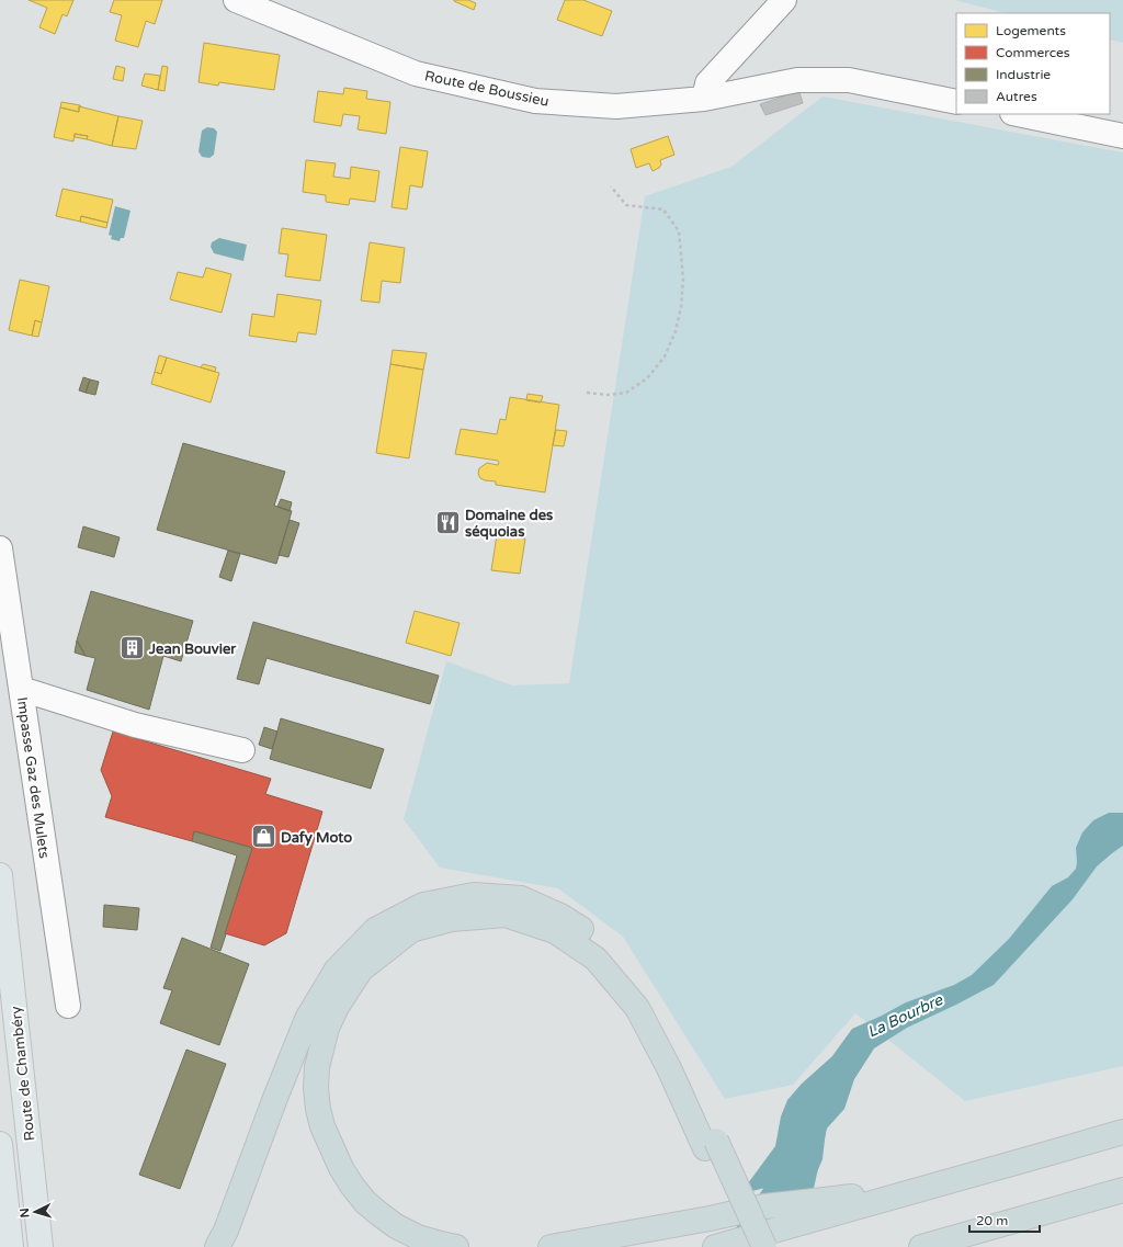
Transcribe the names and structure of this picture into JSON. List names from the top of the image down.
{
  "streets": {
    "main road": ["Route de Chambéry"],
    "street": ["Route de Boussieu", "Impasse Gaz des Mulets"]
  },
  "water": ["La Bourbre"],
  "places": {
    "restaurant": ["Domaine des séquoias"],
    "building": ["Jean Bouvier"],
    "shop": ["Dafy Moto"]
  },
  "legend": [
    "Logements",
    "Commerces",
    "Industrie",
    "Autres"
  ],
  "scale_bar": "20 m",
  "north": "left"
}
